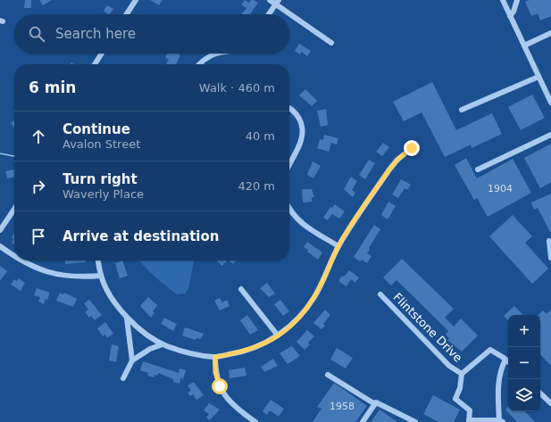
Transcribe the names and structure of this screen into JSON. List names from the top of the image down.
{
  "streets": {
    "street": ["Flintstone Drive"]
  },
  "house_numbers": ["1904", "1958"],
  "page": {
    "search": "Search here",
    "heading": ["6 min", "Walk · 460 m"],
    "list": [
      ["Continue", "Avalon Street", "40 m"],
      ["Turn right", "Waverly Place", "420 m"],
      "Arrive at destination"
    ],
    "map_buttons": ["+", "−"]
  }
}
